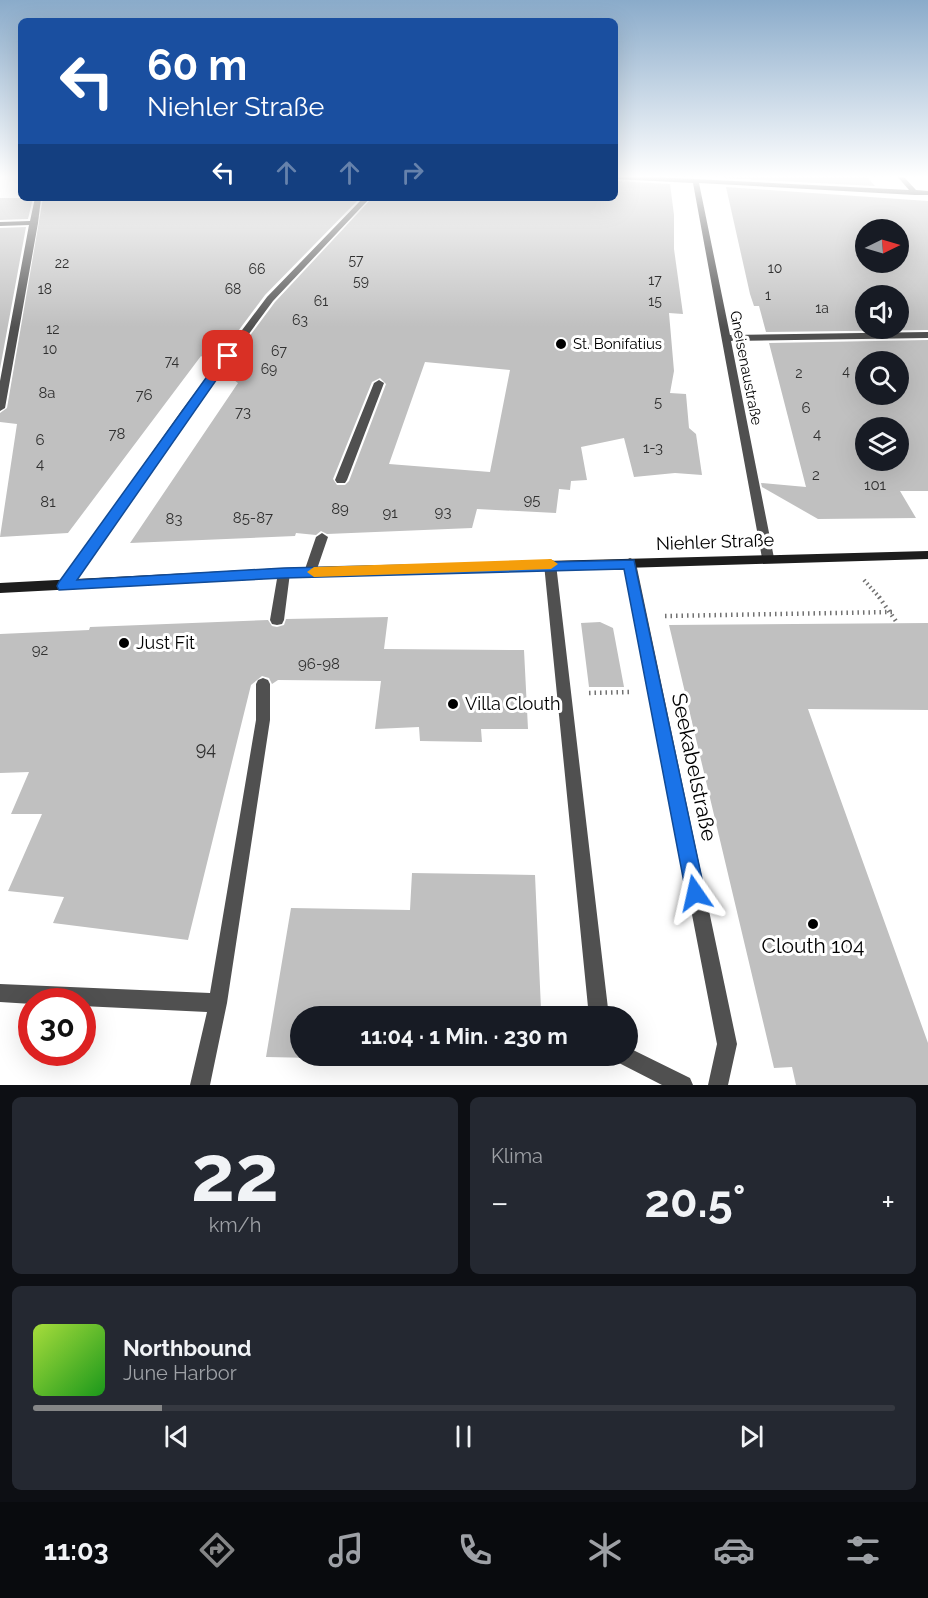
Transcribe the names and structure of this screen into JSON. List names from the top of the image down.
{
  "streets": {
    "street": ["Gneisenaustraße", "Niehler Straße", "Seekabelstraße"]
  },
  "crossings": [
    ["Gneisenaustraße", "Niehler Straße"],
    ["Niehler Straße", "Seekabelstraße"]
  ],
  "places": [
    "St. Bonifatius",
    "Just Fit",
    "Villa Clouth",
    "Clouth 104"
  ],
  "house_numbers": [
    "57",
    "22",
    "10",
    "66",
    "17",
    "59",
    "18",
    "68",
    "1",
    "61",
    "15",
    "1a",
    "63",
    "12",
    "10",
    "67",
    "74",
    "69",
    "4",
    "2",
    "8a",
    "76",
    "5",
    "6",
    "73",
    "78",
    "4",
    "6",
    "1-3",
    "4",
    "2",
    "101",
    "95",
    "81",
    "89",
    "93",
    "91",
    "85-87",
    "83",
    "92",
    "96-98",
    "94"
  ],
  "north": "right",
  "page": {
    "turn": ["60 m", "Niehler Straße"],
    "limit": "30",
    "trip": "11:04 · 1 Min. · 230 m",
    "tile": [
      ["22", "km/h"],
      "Klima"
    ],
    "heat": ["−", "20.5°", "+"],
    "song": ["Northbound", "June Harbor"],
    "tabs": "11:03"
  }
}
